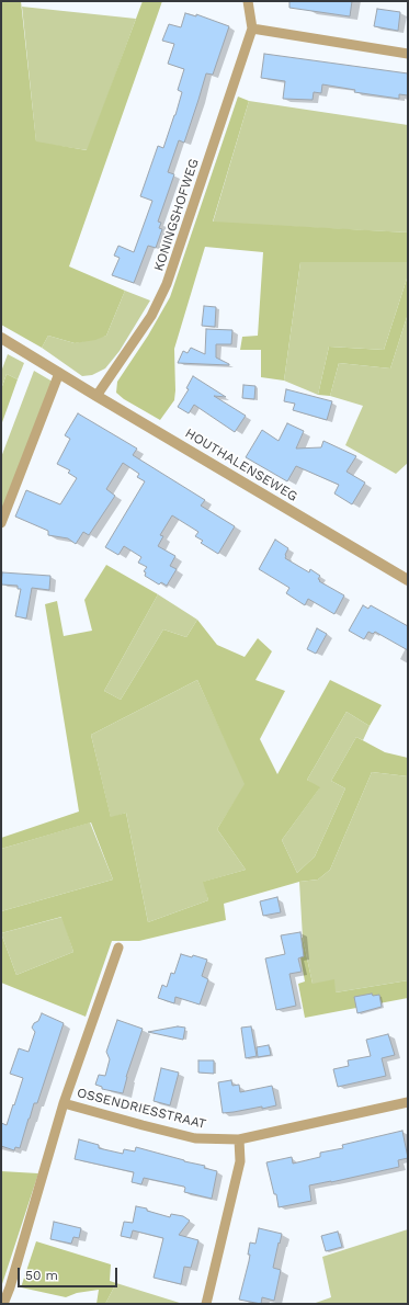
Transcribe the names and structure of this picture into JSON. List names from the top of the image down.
{
  "streets": {
    "street": ["KONINGSHOFWEG", "HOUTHALENSEWEG", "OSSENDRIESSTRAAT"]
  },
  "crossings": [
    ["KONINGSHOFWEG", "HOUTHALENSEWEG"]
  ],
  "scale_bar": "50 m"
}
